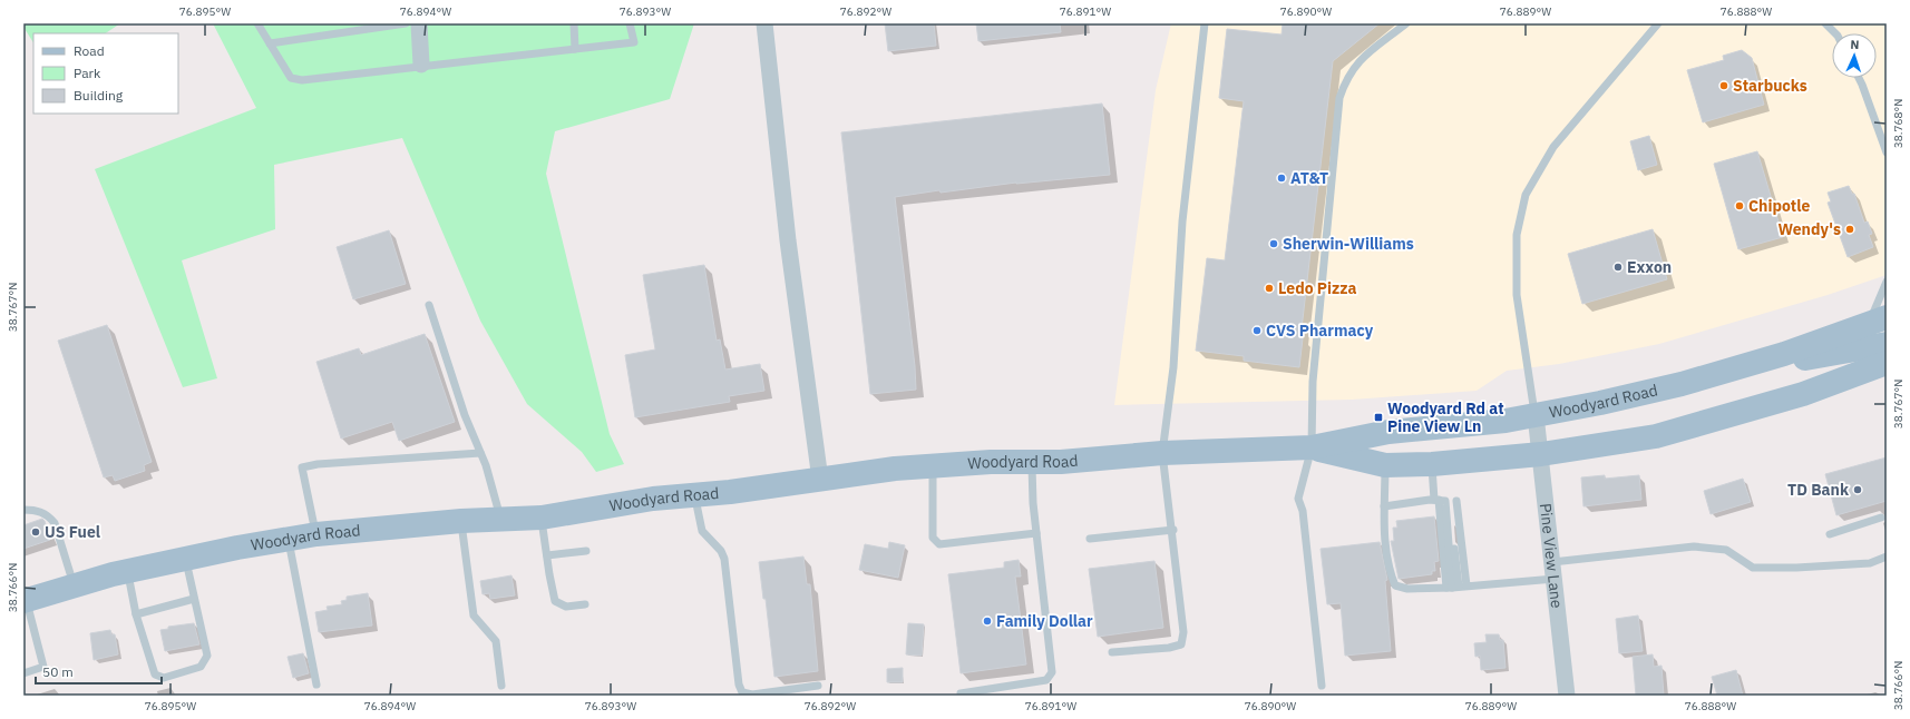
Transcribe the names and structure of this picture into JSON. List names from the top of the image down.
{
  "streets": {
    "main road": ["Woodyard Road"],
    "street": ["Pine View Lane"]
  },
  "crossings": [
    ["Woodyard Road", "Pine View Lane"]
  ],
  "places": {
    "other": [
      "Starbucks",
      "AT&T",
      "Chipotle",
      "Wendy's",
      "Sherwin-Williams",
      "Exxon",
      "Ledo Pizza",
      "CVS Pharmacy",
      "TD Bank",
      "US Fuel",
      "Family Dollar"
    ],
    "transit": ["Woodyard Rd at Pine View Ln"]
  },
  "legend": ["Road", "Park", "Building"],
  "scale_bar": "50 m",
  "north": "top",
  "coordinates": [
    "76.895°W",
    "76.894°W",
    "76.893°W",
    "76.892°W",
    "76.891°W",
    "76.890°W",
    "76.889°W",
    "76.888°W",
    "38.768°N",
    "38.767°N",
    "38.766°N"
  ]
}
